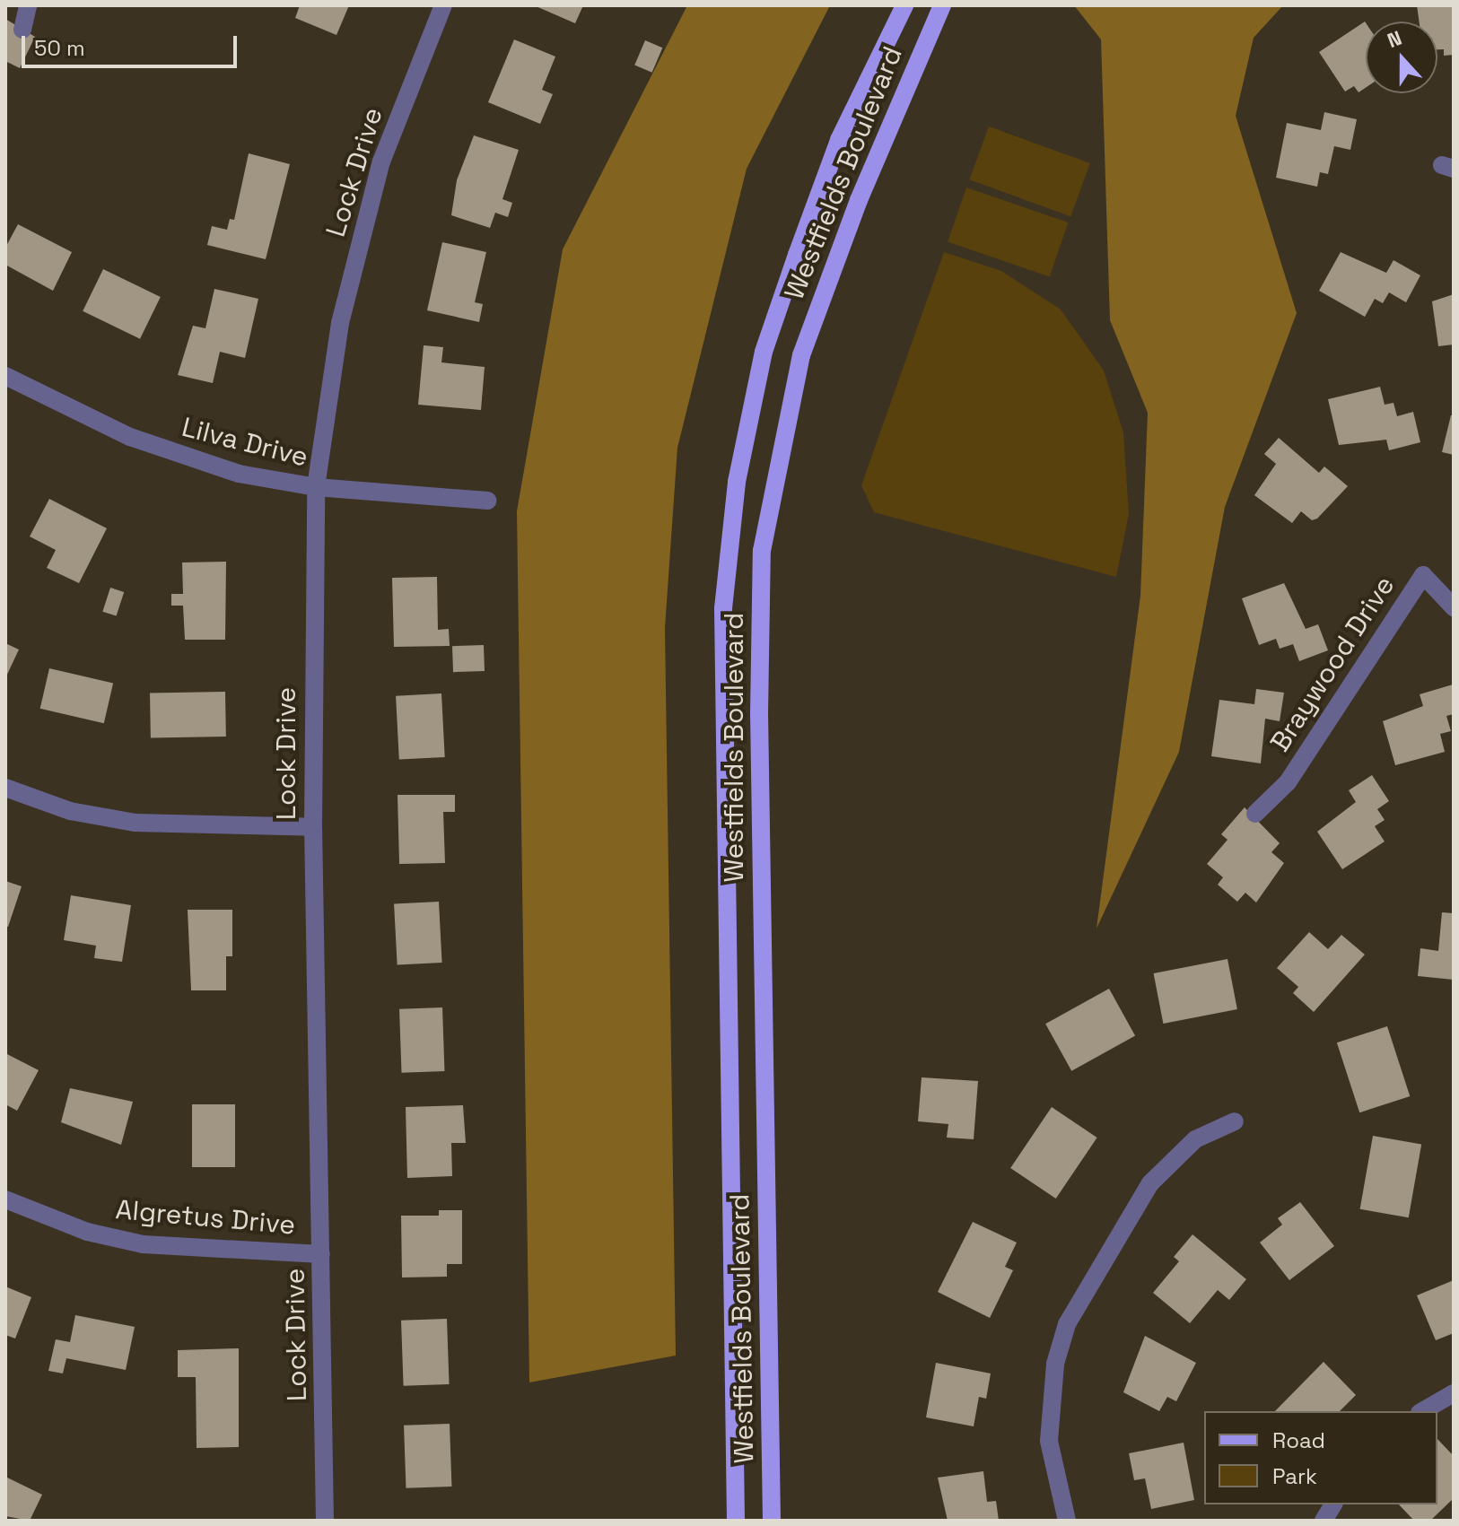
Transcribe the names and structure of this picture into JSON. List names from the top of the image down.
{
  "streets": {
    "main road": ["Westfields Boulevard"],
    "street": [
      "Lock Drive",
      "Lilva Drive",
      "Braywood Drive",
      "Algretus Drive"
    ]
  },
  "crossings": [
    ["Lock Drive", "Lilva Drive"],
    ["Lock Drive", "Algretus Drive"]
  ],
  "legend": ["Road", "Park"],
  "scale_bar": "50 m",
  "north": "top"
}
